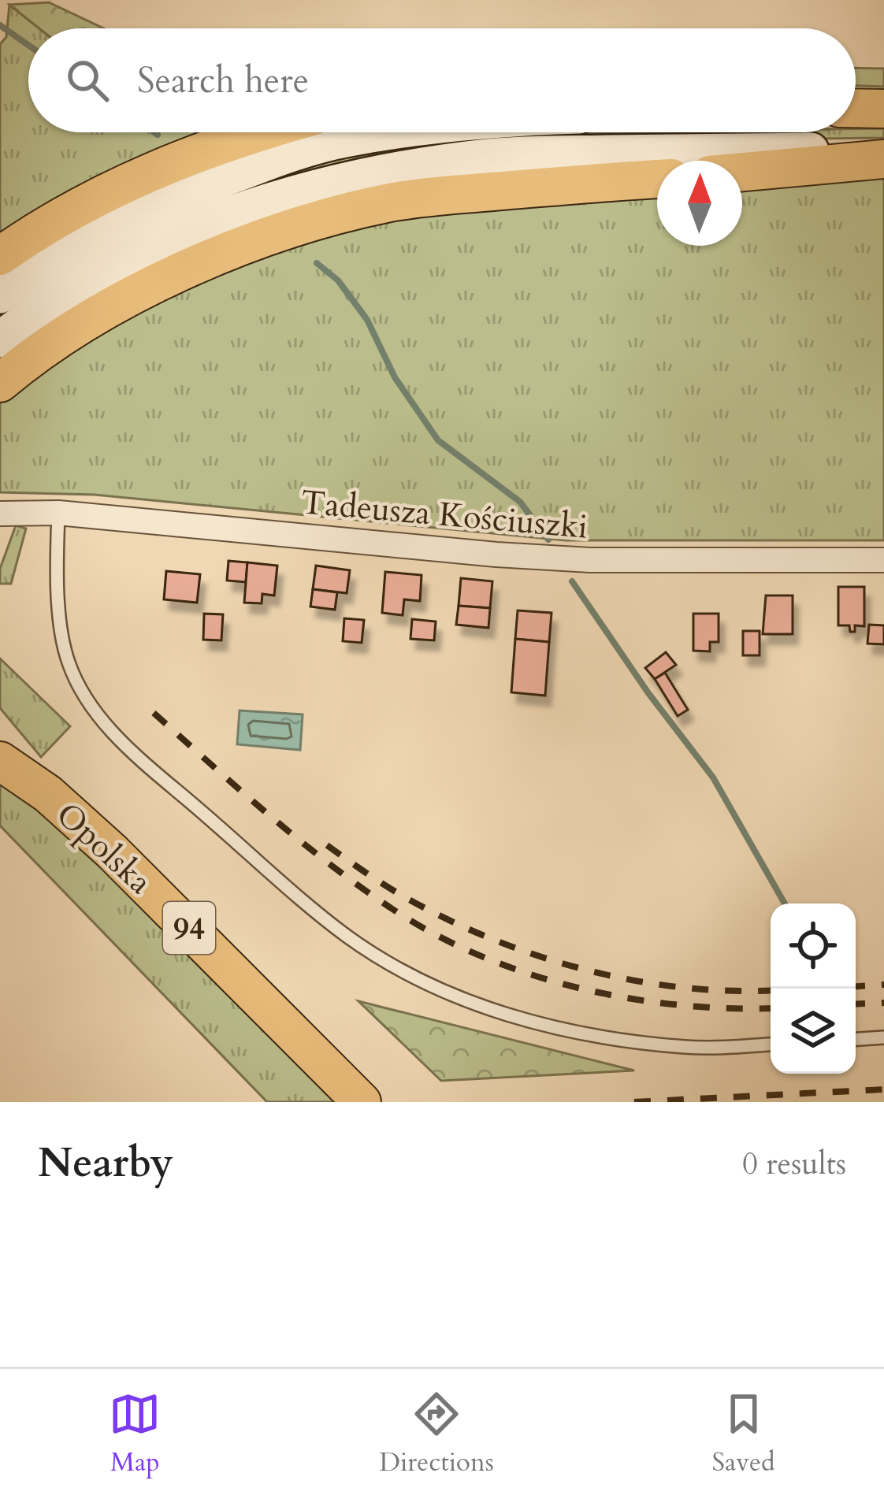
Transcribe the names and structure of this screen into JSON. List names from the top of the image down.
{
  "streets": {
    "main road": ["Opolska", "94"],
    "street": ["Tadeusza Kościuszki"]
  },
  "north": "top",
  "page": {
    "search": "Search here",
    "heading": ["Nearby", "0 results"],
    "nav": ["Map", "Directions", "Saved"]
  }
}
